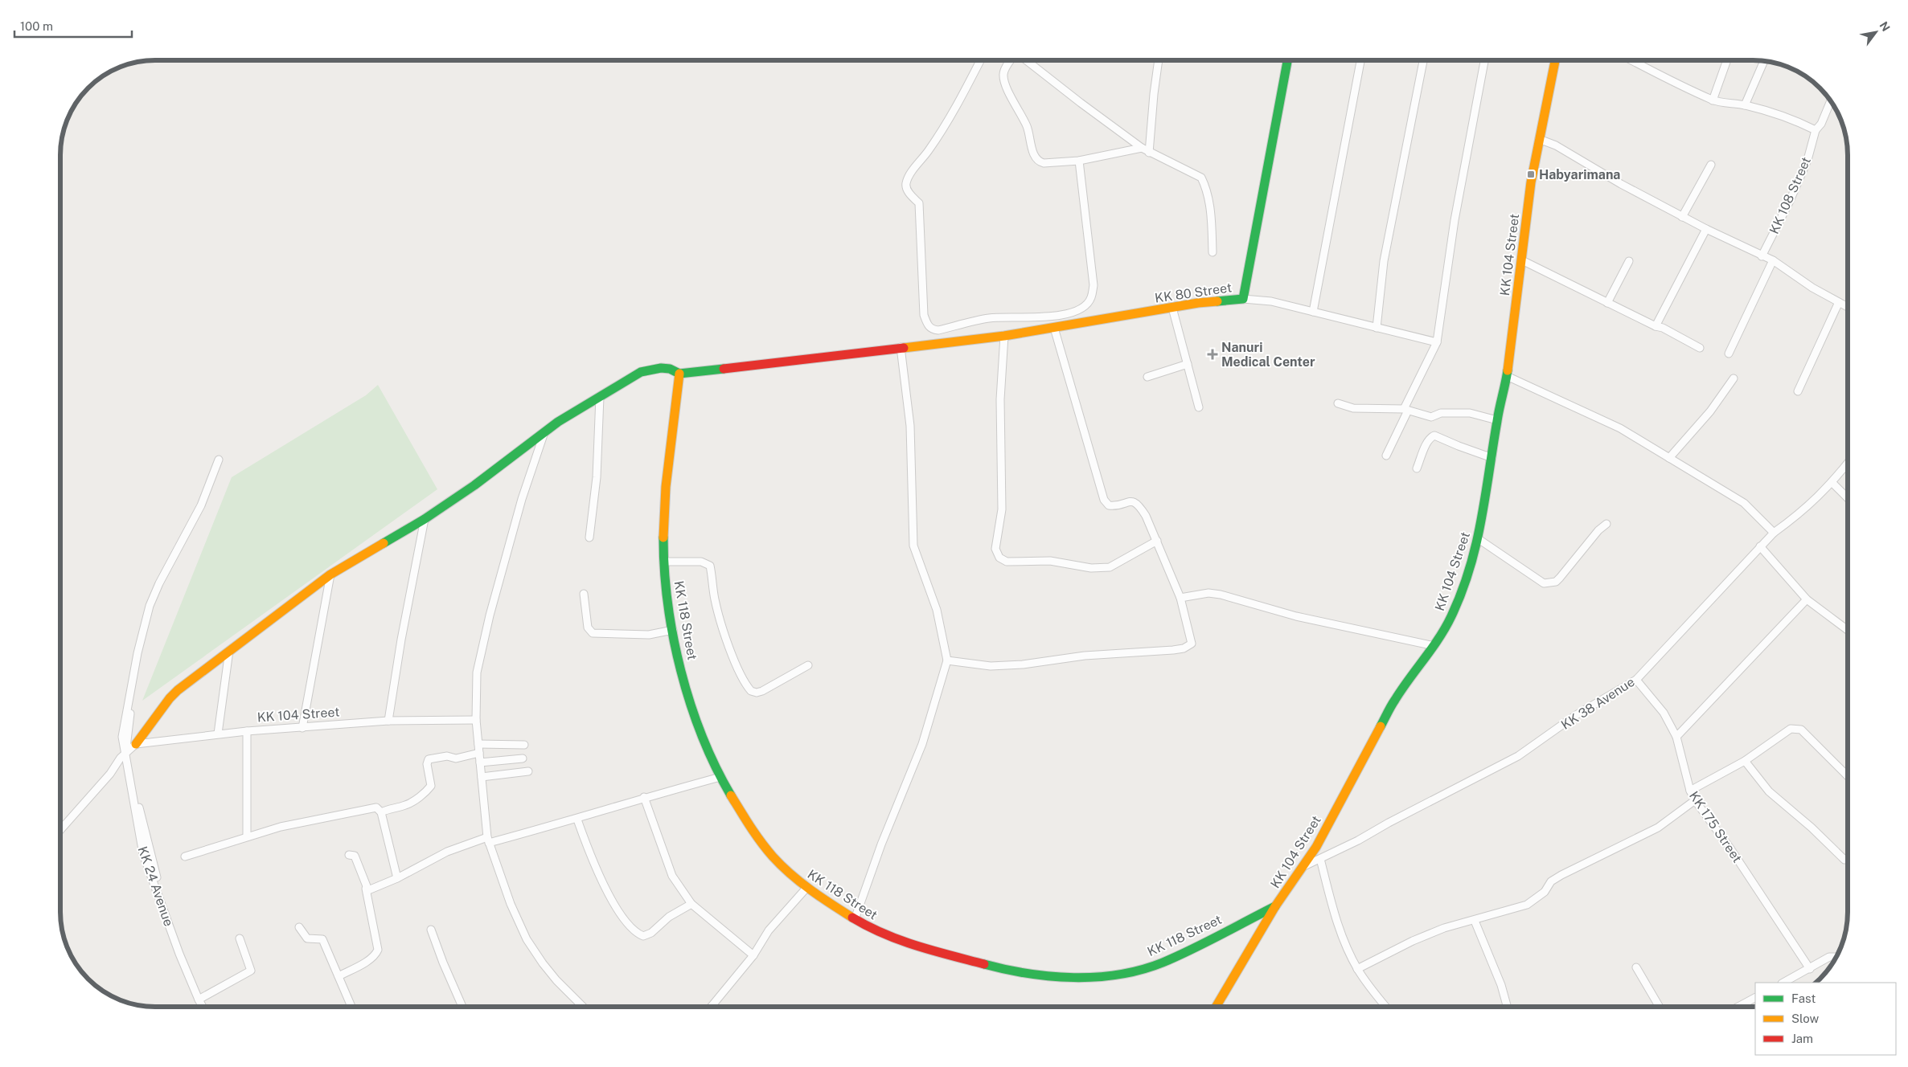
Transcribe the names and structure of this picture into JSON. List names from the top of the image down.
{
  "streets": {
    "street": [
      "KK 108 Street",
      "KK 104 Street",
      "KK 80 Street",
      "KK 118 Street",
      "KK 38 Avenue",
      "KK 175 Street",
      "KK 24 Avenue"
    ]
  },
  "crossings": [
    ["KK 104 Street", "KK 118 Street"],
    ["KK 104 Street", "KK 38 Avenue"],
    ["KK 80 Street", "KK 118 Street"],
    ["KK 38 Avenue", "KK 175 Street"]
  ],
  "places": {
    "transit": ["Habyarimana"],
    "health": ["Nanuri Medical Center"]
  },
  "legend": ["Fast", "Slow", "Jam"],
  "scale_bar": "100 m",
  "north": "top right"
}
